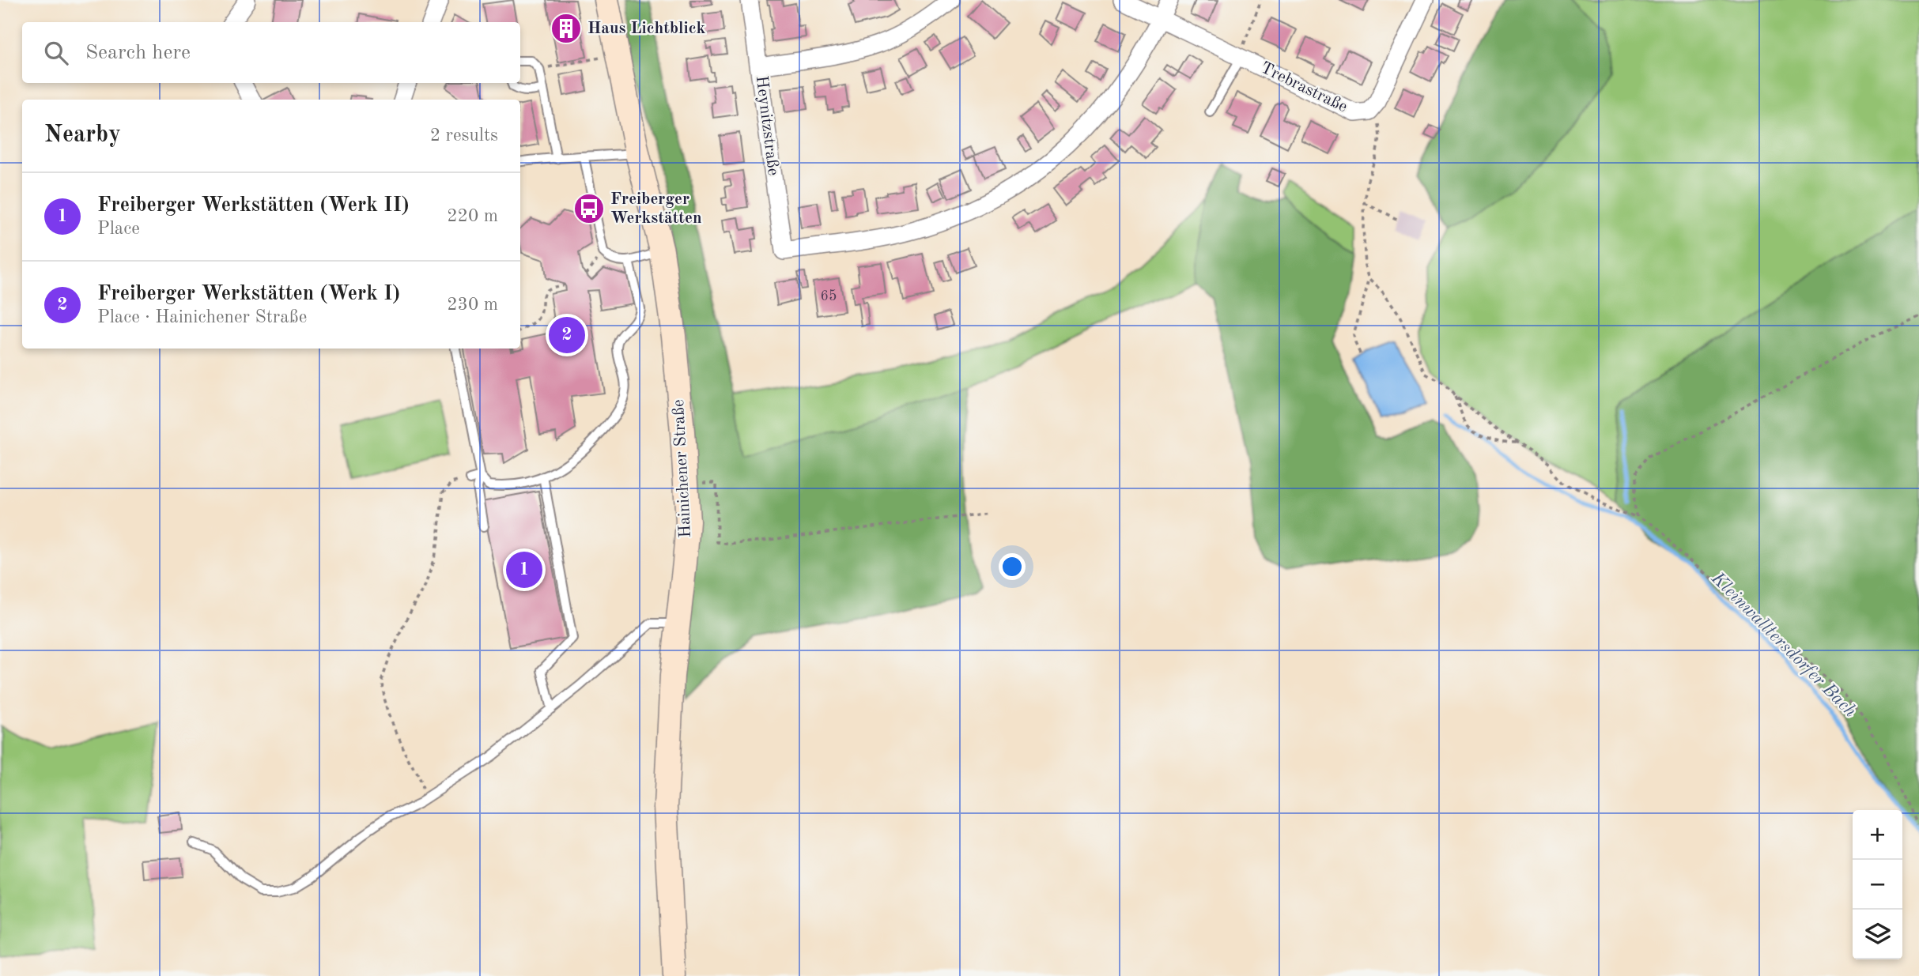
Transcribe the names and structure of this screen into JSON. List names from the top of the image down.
{
  "streets": {
    "main road": ["Hainichener Straße"],
    "street": ["Trebrastraße", "Heynitzstraße"]
  },
  "crossings": [
    ["Trebrastraße", "Heynitzstraße"]
  ],
  "water": ["Kleinwalltersdorfer Bach"],
  "places": {
    "building": ["Haus Lichtblick"],
    "bus stop": ["Freiberger Werkstätten"]
  },
  "house_numbers": ["65"],
  "page": {
    "search": "Search here",
    "heading": ["Nearby", "2 results"],
    "list": [
      {
        "mark": "1",
        "name": "Freiberger Werkstätten (Werk II)",
        "note": "Place",
        "value": "220 m"
      },
      {
        "mark": "2",
        "name": "Freiberger Werkstätten (Werk I)",
        "note": "Place · Hainichener Straße",
        "value": "230 m"
      }
    ],
    "pins": ["2", "1"],
    "map_buttons": ["+", "−"]
  }
}
